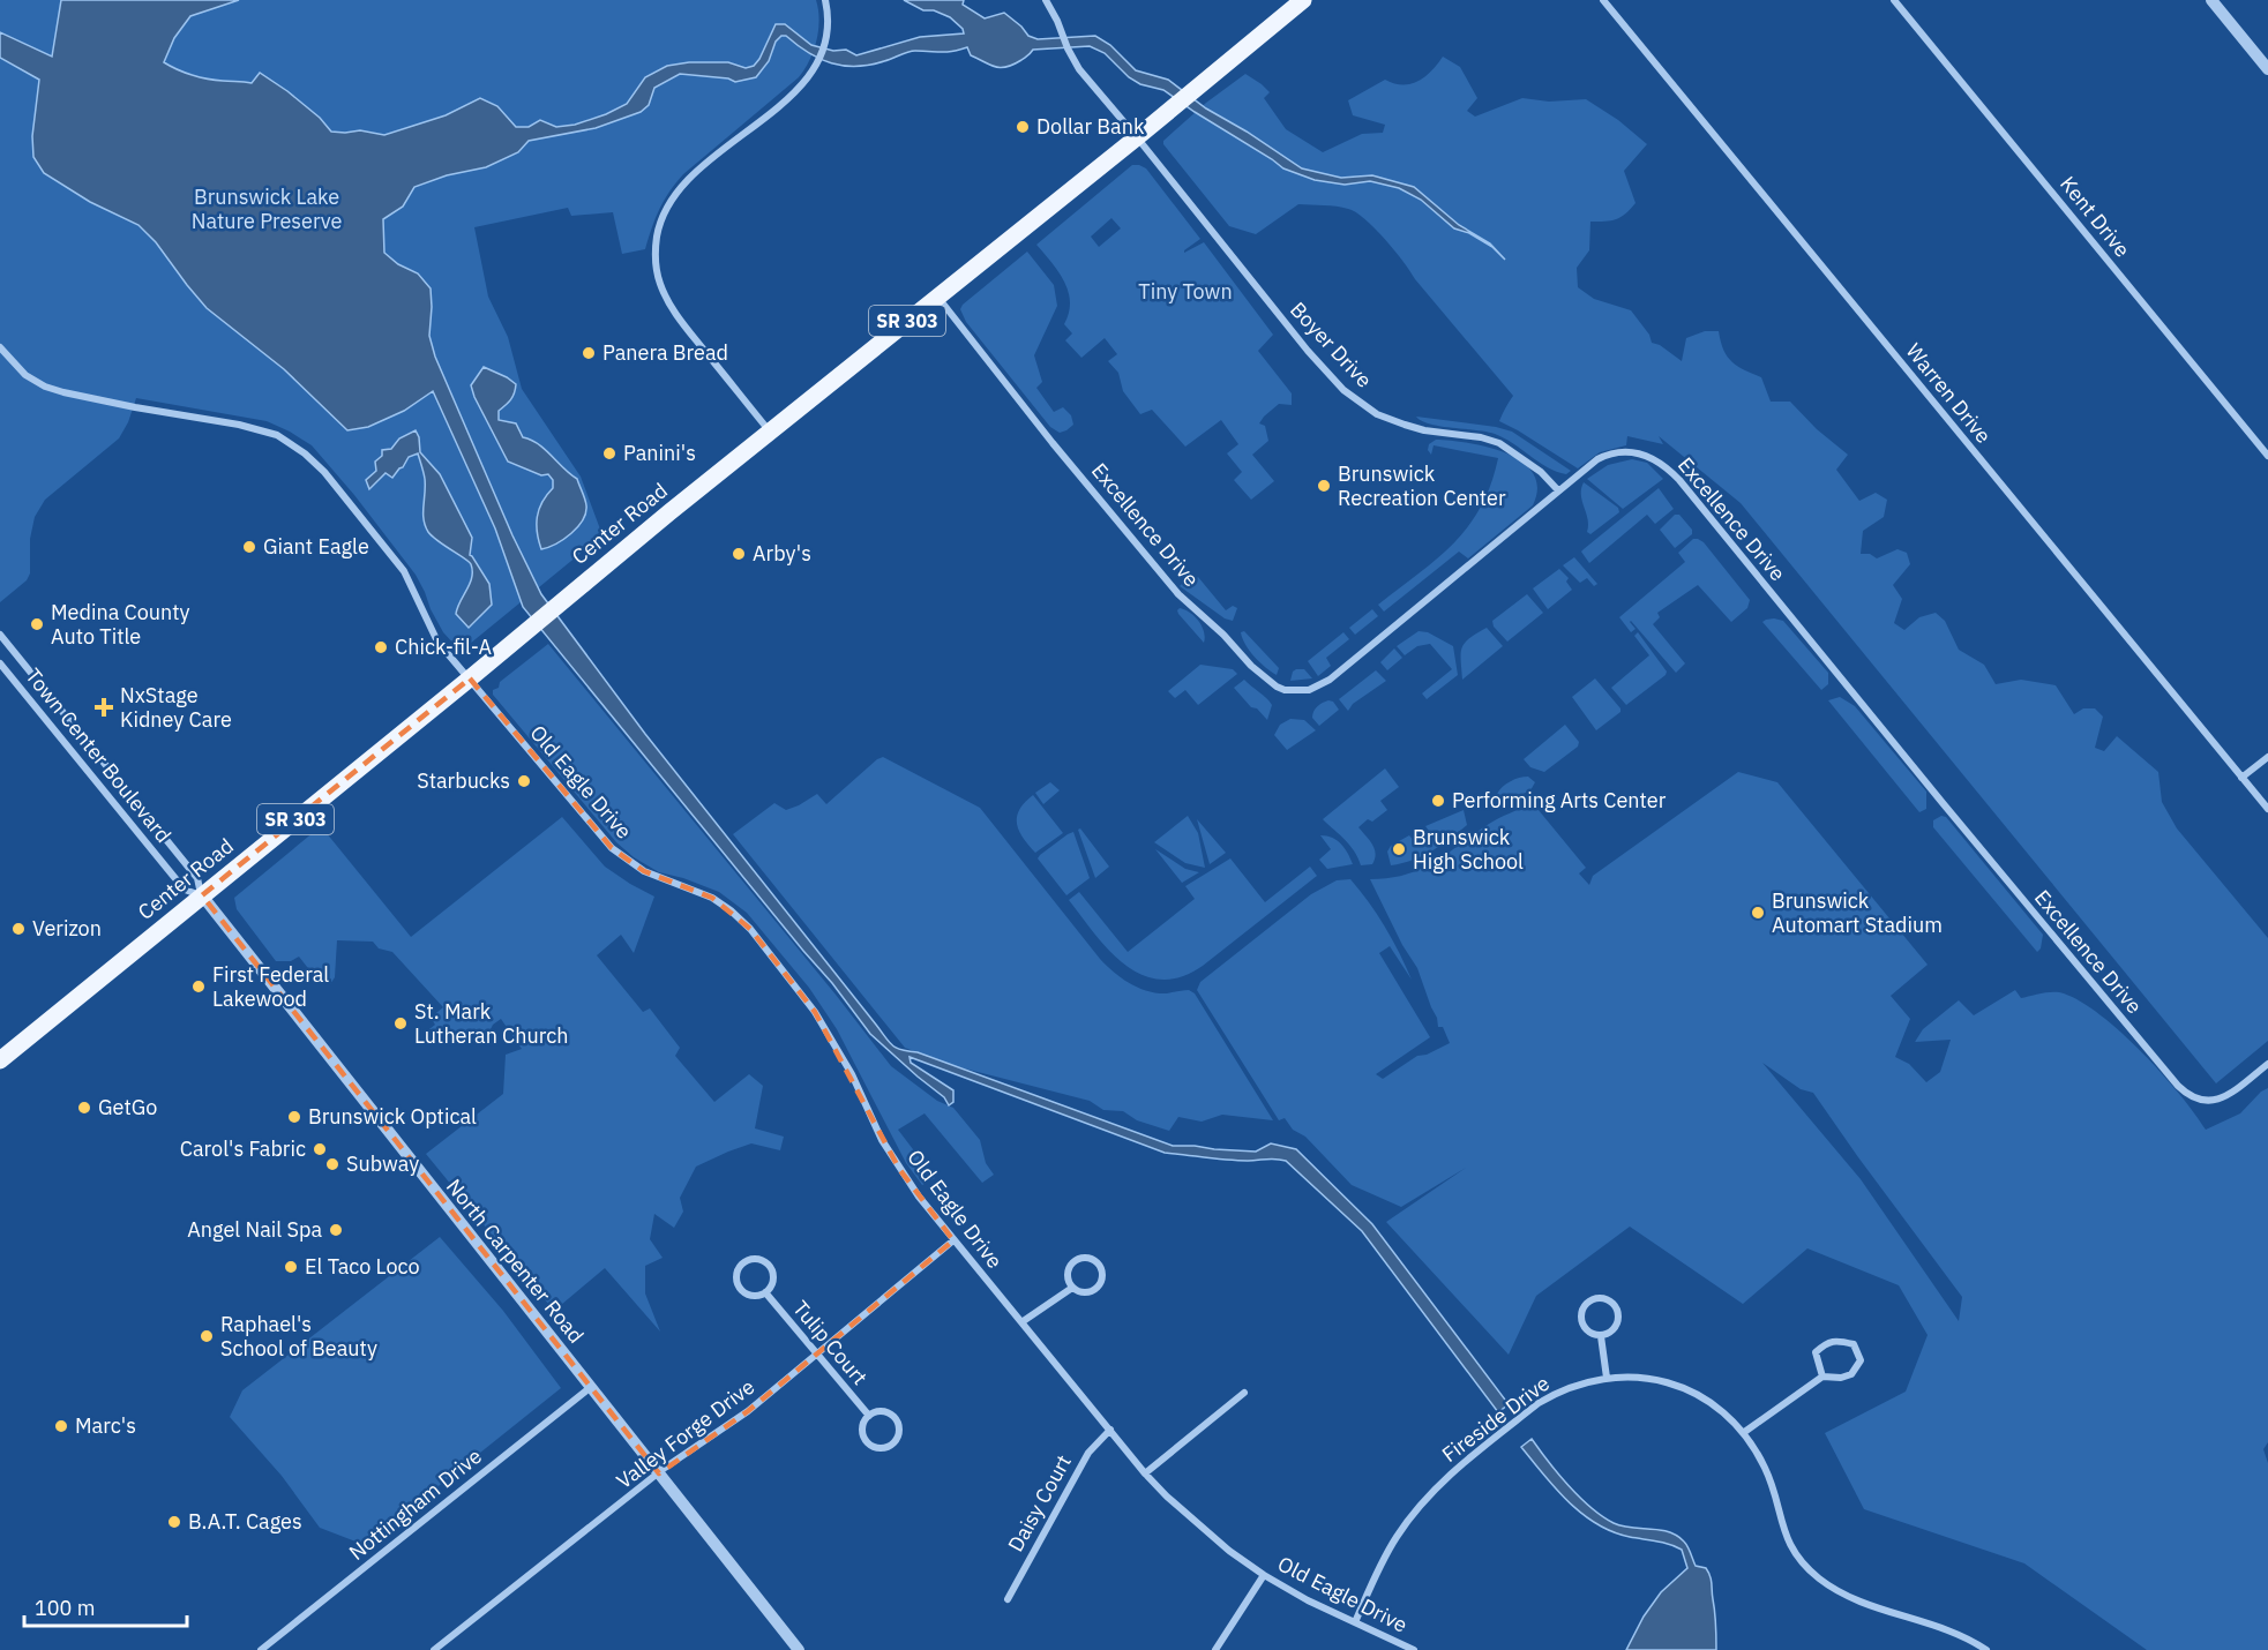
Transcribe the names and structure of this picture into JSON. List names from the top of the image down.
{
  "streets": {
    "main road": ["SR 303", "Center Road"],
    "street": [
      "Kent Drive",
      "Boyer Drive",
      "Warren Drive",
      "Excellence Drive",
      "Town Center Boulevard",
      "Old Eagle Drive",
      "North Carpenter Road",
      "Tulip Court",
      "Fireside Drive",
      "Valley Forge Drive",
      "Daisy Court",
      "Nottingham Drive"
    ]
  },
  "crossings": [
    ["Boyer Drive", "Excellence Drive"],
    ["Boyer Drive", "Center Road"],
    ["Excellence Drive", "Center Road"],
    ["Center Road", "Town Center Boulevard"],
    ["Center Road", "Old Eagle Drive"],
    ["Center Road", "North Carpenter Road"],
    ["Town Center Boulevard", "North Carpenter Road"],
    ["Old Eagle Drive", "Fireside Drive"],
    ["Old Eagle Drive", "Valley Forge Drive"],
    ["Old Eagle Drive", "Daisy Court"],
    ["North Carpenter Road", "Valley Forge Drive"],
    ["North Carpenter Road", "Nottingham Drive"],
    ["Tulip Court", "Valley Forge Drive"]
  ],
  "parks": ["Brunswick Lake Nature Preserve", "Tiny Town"],
  "places": {
    "other": [
      "Dollar Bank",
      "Panera Bread",
      "Panini's",
      "Brunswick Recreation Center",
      "Giant Eagle",
      "Arby's",
      "Medina County Auto Title",
      "Chick-fil-A",
      "Starbucks",
      "Performing Arts Center",
      "Brunswick High School",
      "Brunswick Automart Stadium",
      "Verizon",
      "First Federal Lakewood",
      "St. Mark Lutheran Church",
      "GetGo",
      "Brunswick Optical",
      "Carol's Fabric",
      "Subway",
      "Angel Nail Spa",
      "El Taco Loco",
      "Raphael's School of Beauty",
      "Marc's",
      "B.A.T. Cages"
    ],
    "health": ["NxStage Kidney Care"]
  },
  "scale_bar": "100 m"
}
